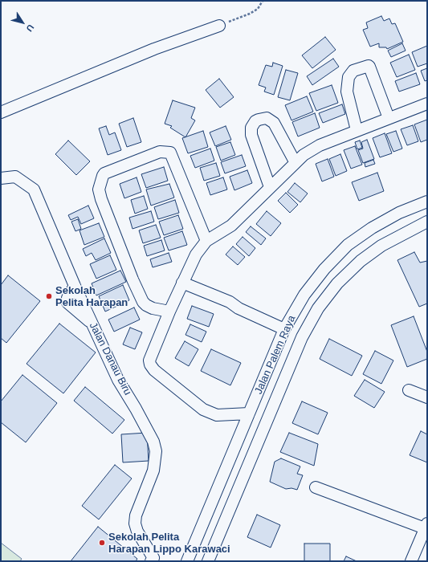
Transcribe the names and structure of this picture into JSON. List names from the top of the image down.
{
  "streets": {
    "street": ["Jalan Palem Raya", "Jalan Danau Biru"]
  },
  "places": ["Sekolah Pelita Harapan", "Sekolah Pelita Harapan Lippo Karawaci"],
  "north": "bottom right"
}
